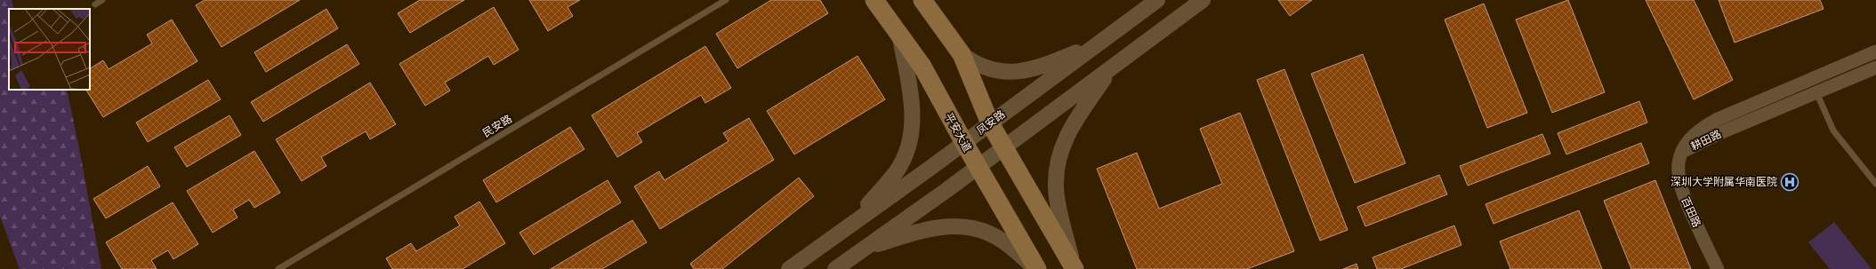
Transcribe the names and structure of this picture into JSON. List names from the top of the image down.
{
  "streets": {
    "main road": ["平安大道"],
    "street": ["凤安路", "耕田路", "百田路"],
    "lane": ["民安路"]
  },
  "crossings": [
    ["凤安路", "平安大道"],
    ["耕田路", "百田路"]
  ],
  "places": {
    "hospital": ["深圳大学附属华南医院"]
  }
}
